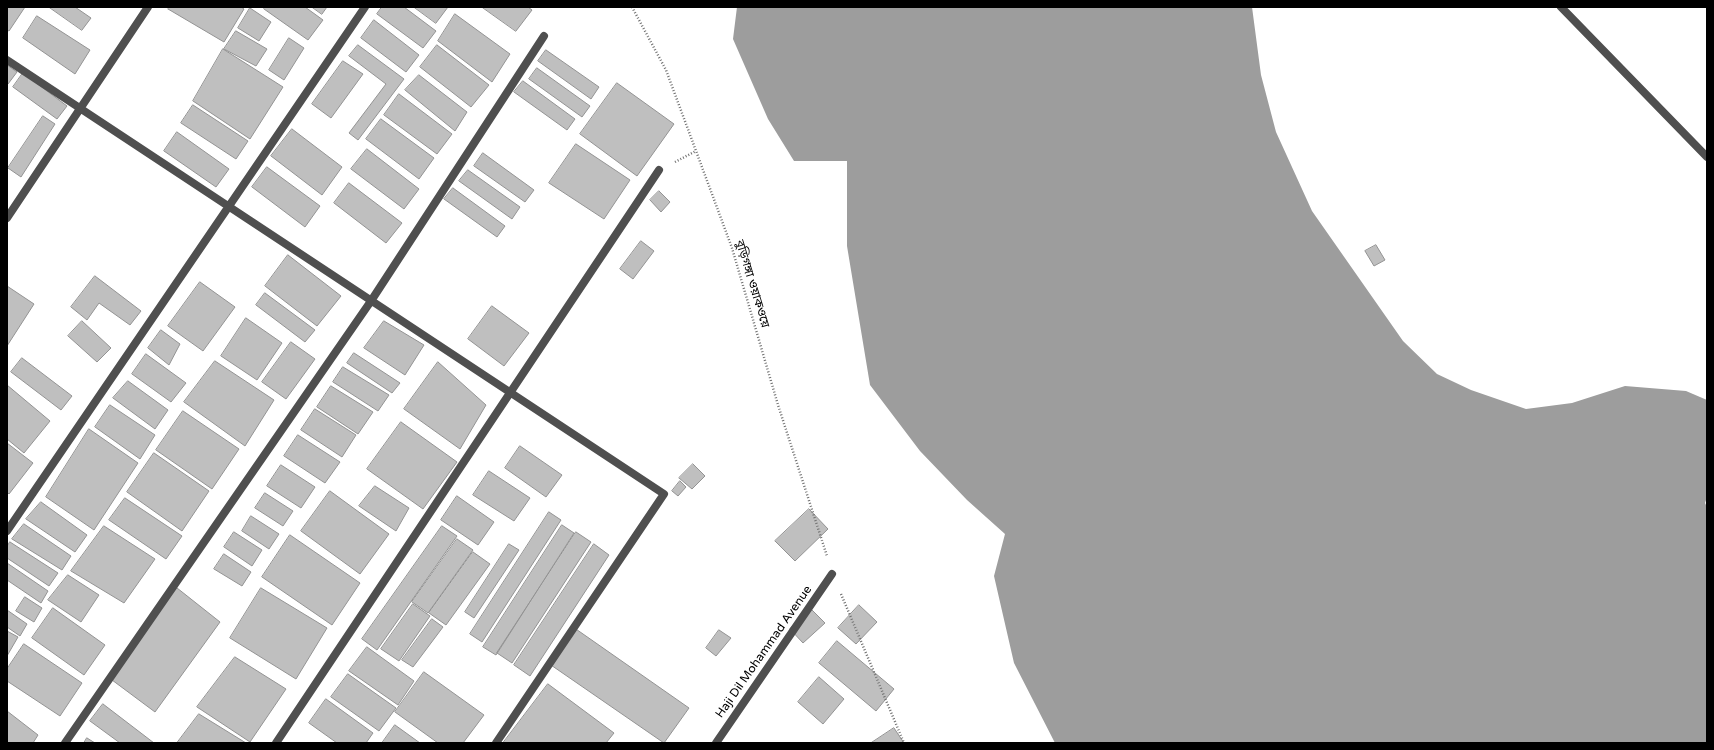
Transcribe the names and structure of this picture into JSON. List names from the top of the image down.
{
  "streets": {
    "street": ["Haji Dil Mohammad Avenue"],
    "path": ["বুড়িগঙ্গা ওয়াকওয়ে"]
  },
  "crossings": [
    ["বুড়িগঙ্গা ওয়াকওয়ে", "Haji Dil Mohammad Avenue"]
  ]
}
